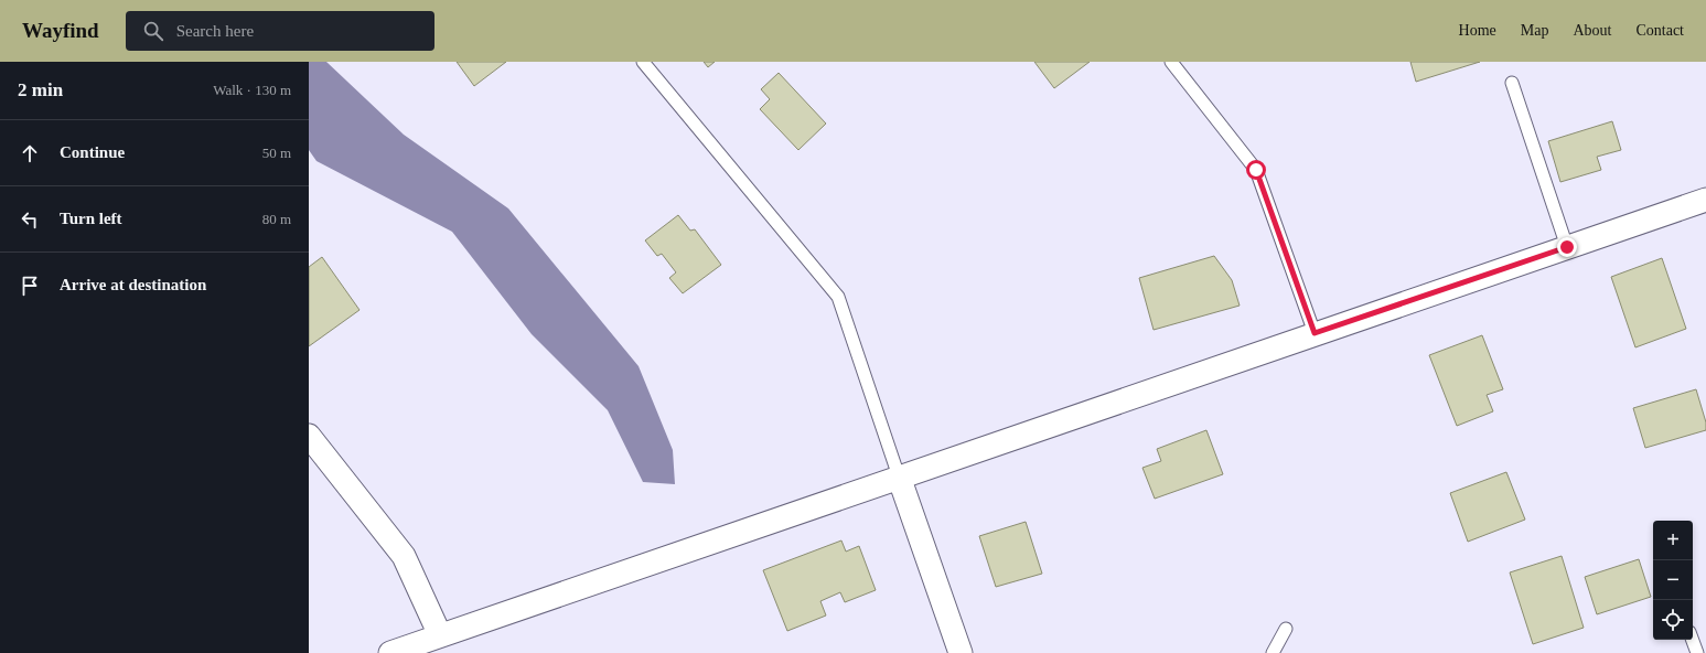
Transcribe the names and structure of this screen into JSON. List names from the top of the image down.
{
  "page": {
    "header": "Wayfind",
    "search": "Search here",
    "nav": [
      "Home",
      "Map",
      "About",
      "Contact"
    ],
    "heading": ["2 min", "Walk · 130 m"],
    "list": [
      ["Continue", "50 m"],
      ["Turn left", "80 m"],
      "Arrive at destination"
    ],
    "map_buttons": ["+", "−"]
  }
}
